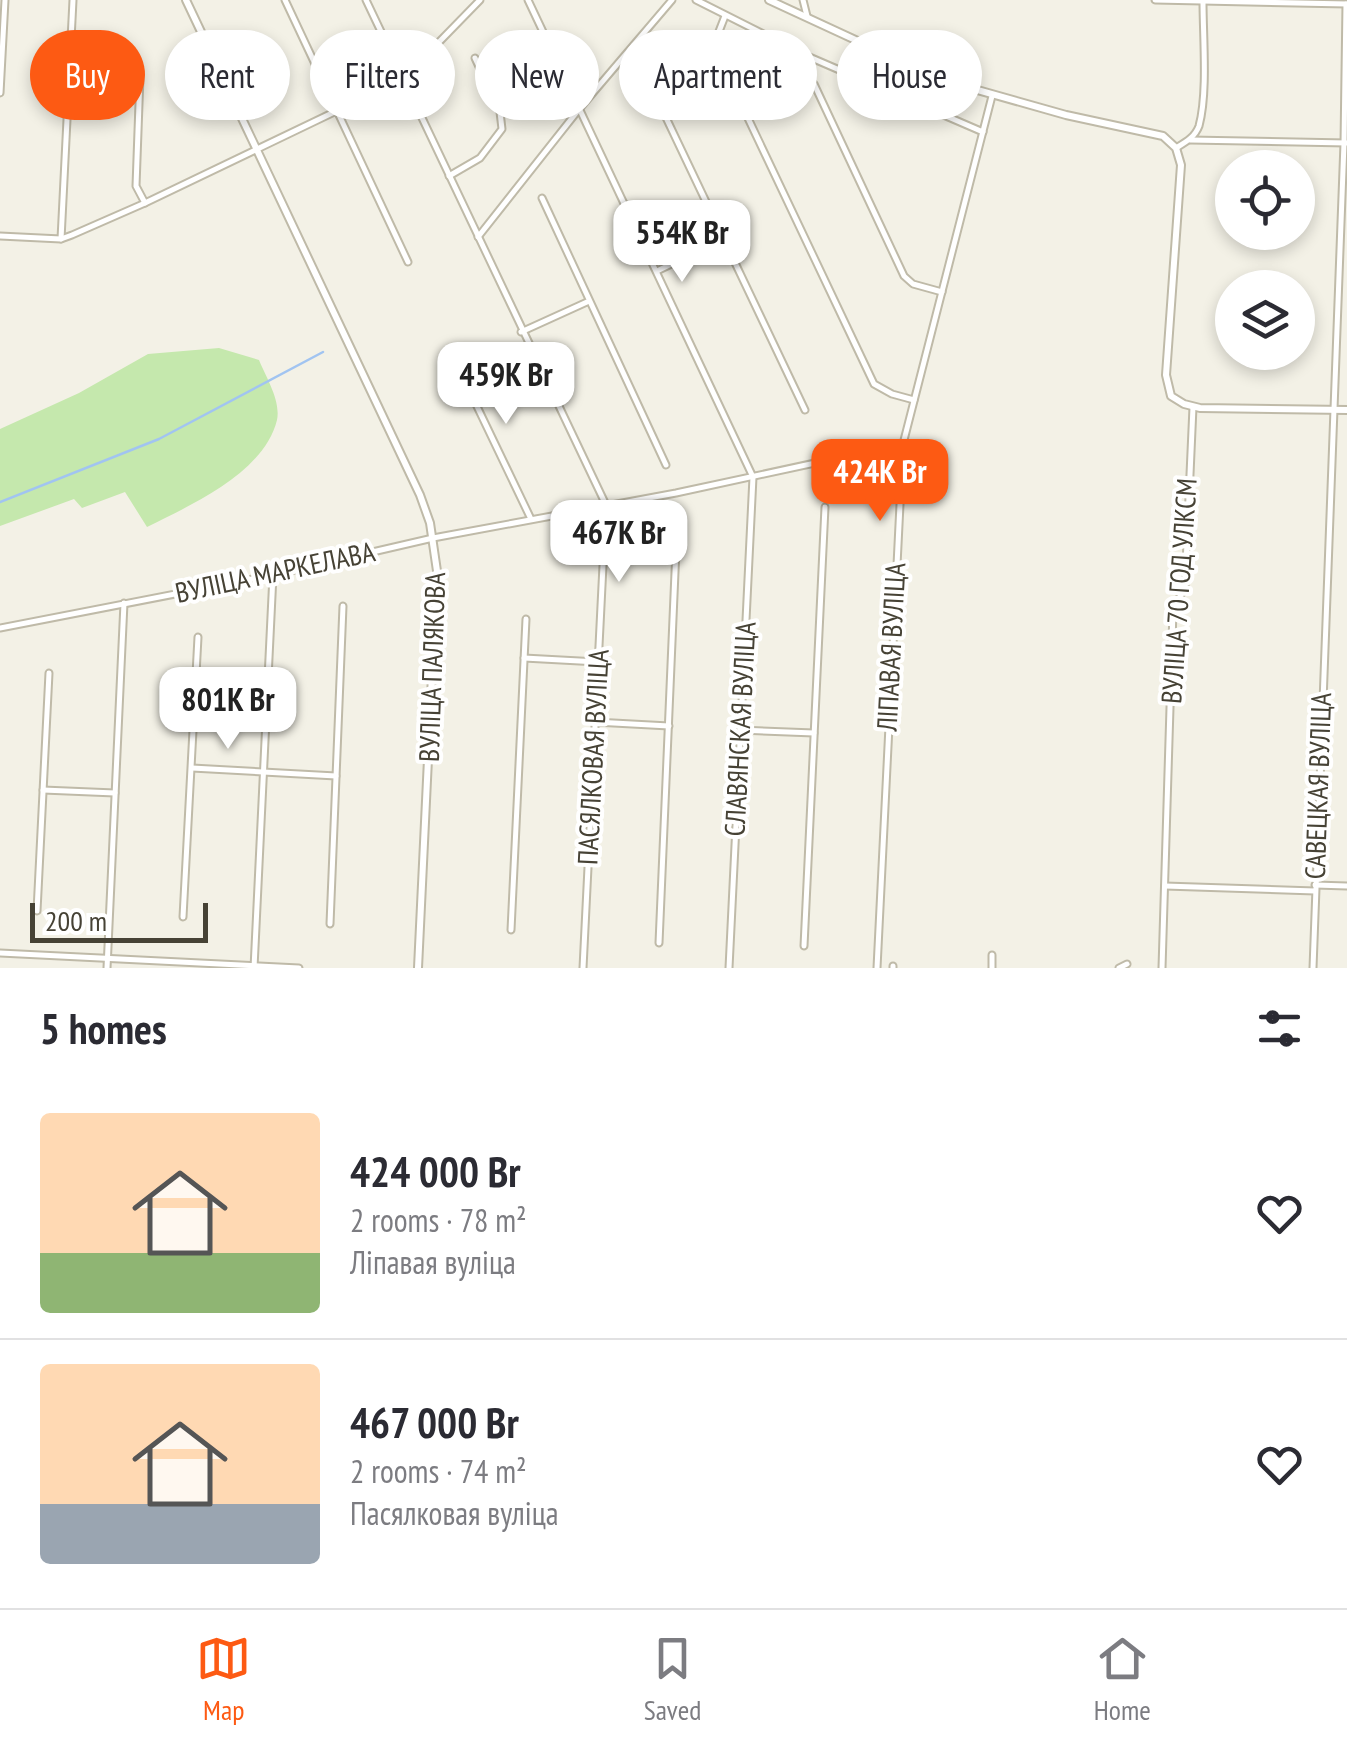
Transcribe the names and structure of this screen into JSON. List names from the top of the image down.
{
  "streets": {
    "street": [
      "ВУЛІЦА МАРКЕЛАВА",
      "ВУЛІЦА 70 ГОД УЛКСМ",
      "ЛІПАВАЯ ВУЛІЦА",
      "ВУЛІЦА ПАЛЯКОВА",
      "СЛАВЯНСКАЯ ВУЛІЦА",
      "ПАСЯЛКОВАЯ ВУЛІЦА",
      "САВЕЦКАЯ ВУЛІЦА"
    ]
  },
  "crossings": [
    ["ВУЛІЦА МАРКЕЛАВА", "ЛІПАВАЯ ВУЛІЦА"],
    ["ВУЛІЦА МАРКЕЛАВА", "ВУЛІЦА ПАЛЯКОВА"],
    ["ВУЛІЦА МАРКЕЛАВА", "СЛАВЯНСКАЯ ВУЛІЦА"],
    ["ВУЛІЦА МАРКЕЛАВА", "ПАСЯЛКОВАЯ ВУЛІЦА"]
  ],
  "scale_bar": "200 m",
  "page": {
    "chip": [
      "Buy",
      "Rent",
      "Filters",
      "New",
      "Apartment",
      "House"
    ],
    "price": [
      "554K Br",
      "459K Br",
      "424K Br",
      "467K Br",
      "801K Br"
    ],
    "scale": "200 m",
    "heading": "5 homes",
    "list": [
      {
        "name": "424 000 Br",
        "note": "2 rooms · 78 m² · Ліпавая вуліца"
      },
      {
        "name": "467 000 Br",
        "note": "2 rooms · 74 m² · Пасялковая вуліца"
      }
    ],
    "tabs": ["Map", "Saved", "Home"]
  }
}
